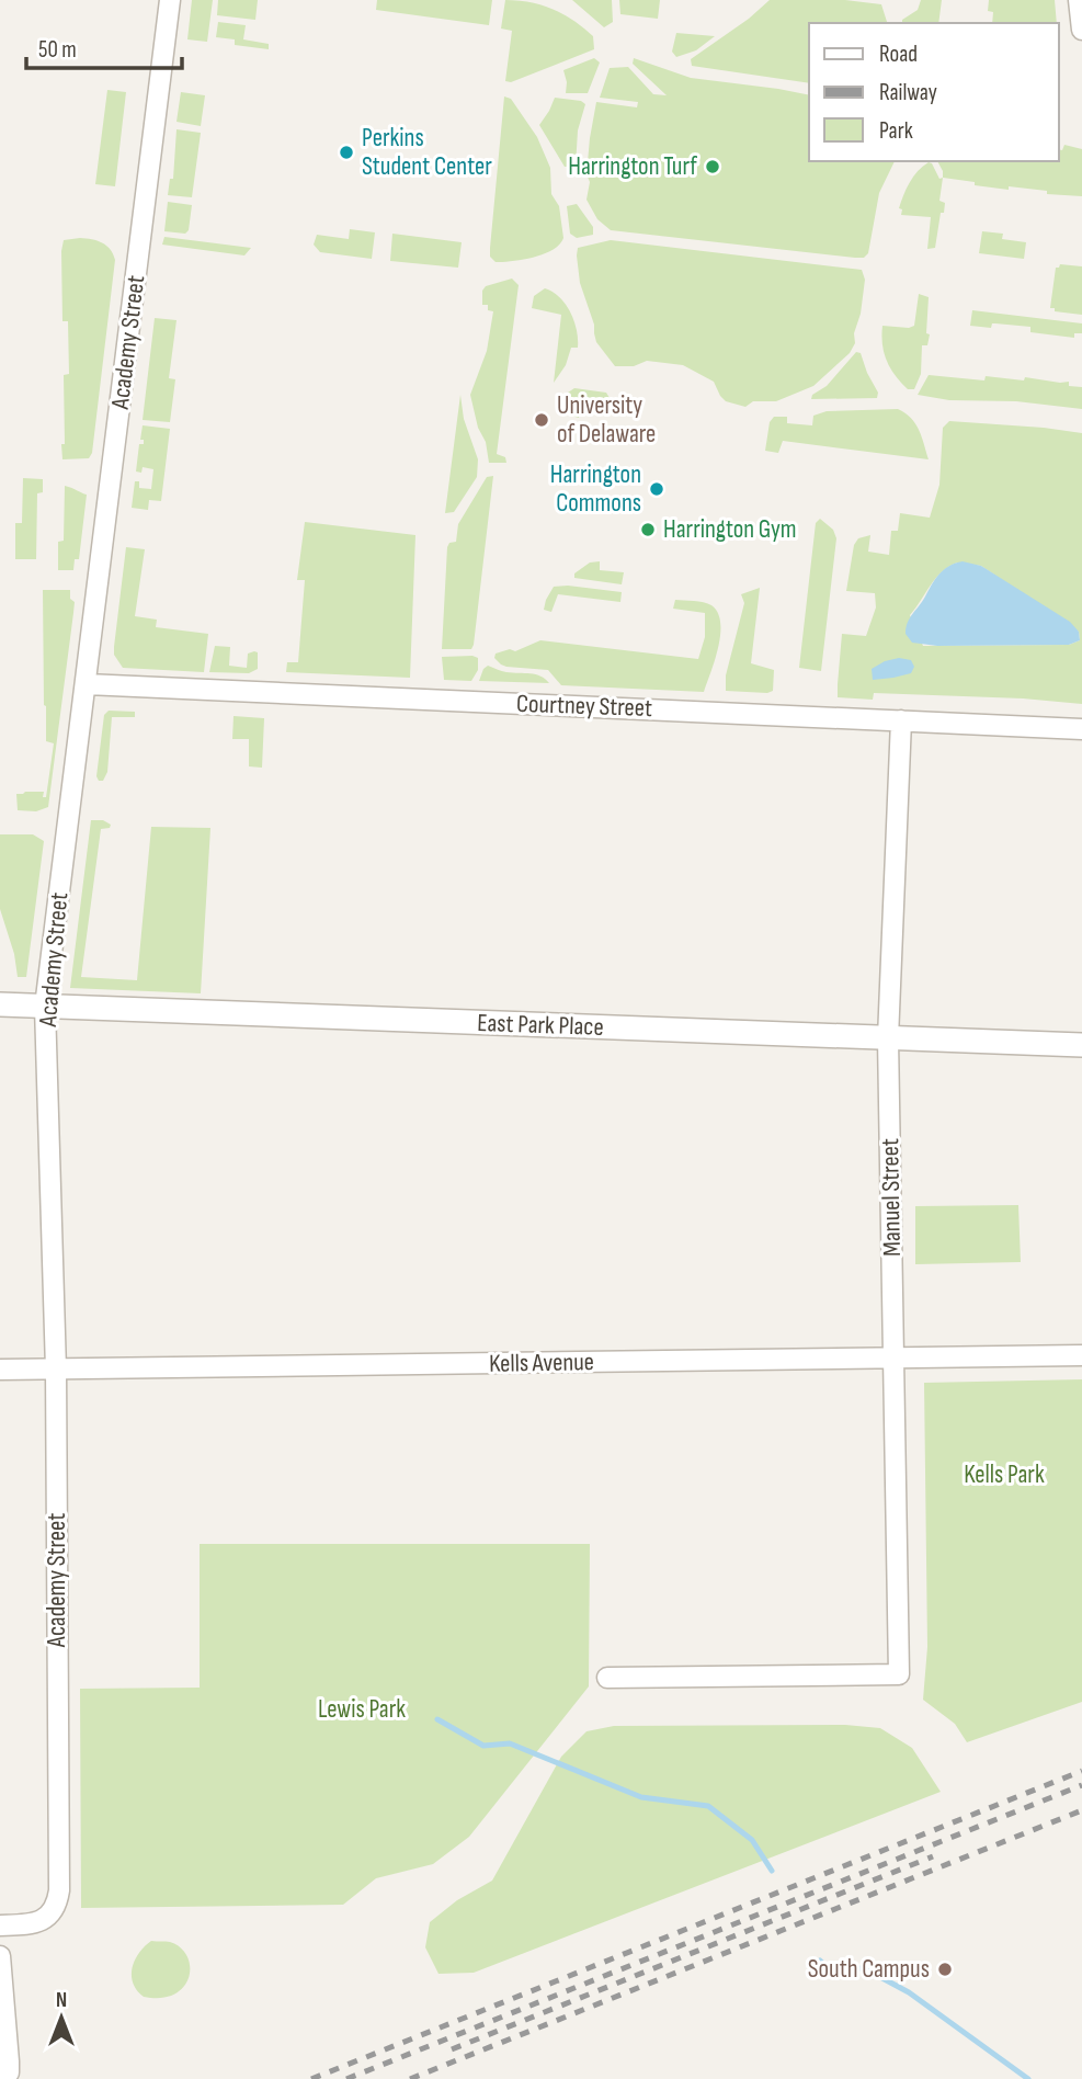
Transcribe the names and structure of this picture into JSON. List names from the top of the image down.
{
  "streets": {
    "street": [
      "Academy Street",
      "Courtney Street",
      "East Park Place",
      "Manuel Street",
      "Kells Avenue"
    ]
  },
  "crossings": [
    ["Academy Street", "Courtney Street"],
    ["Academy Street", "East Park Place"],
    ["Academy Street", "Kells Avenue"],
    ["Courtney Street", "Manuel Street"],
    ["East Park Place", "Manuel Street"],
    ["Manuel Street", "Kells Avenue"]
  ],
  "parks": ["Kells Park", "Lewis Park"],
  "places": [
    "Perkins Student Center",
    "Harrington Turf",
    "University of Delaware",
    "Harrington Commons",
    "Harrington Gym",
    "South Campus"
  ],
  "legend": ["Road", "Railway", "Park"],
  "scale_bar": "50 m",
  "north": "top"
}
